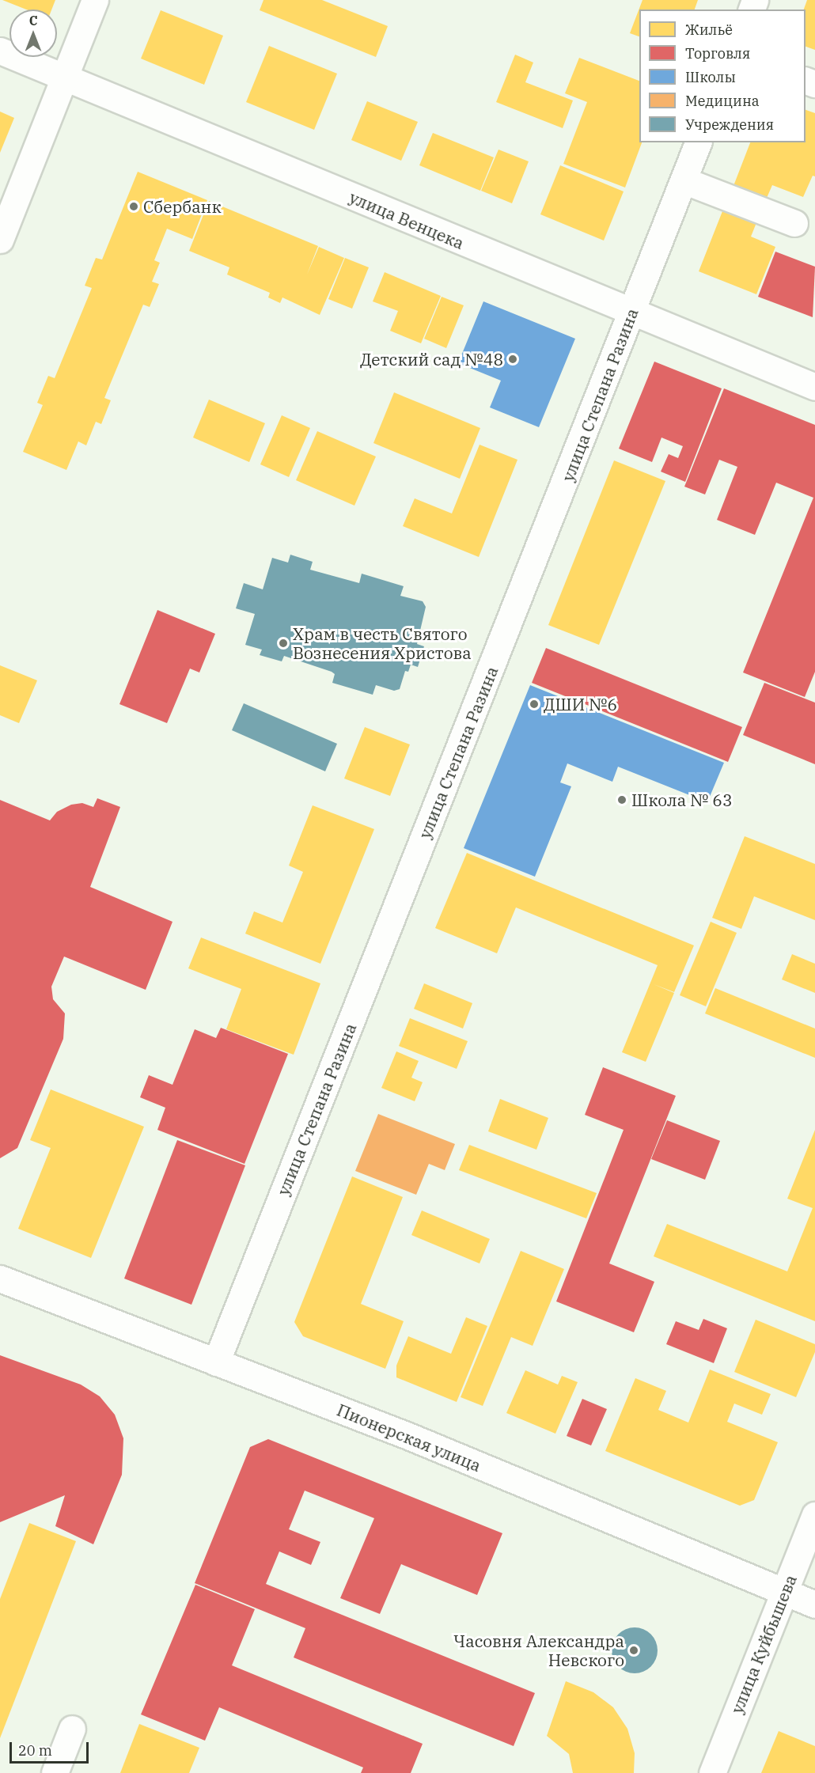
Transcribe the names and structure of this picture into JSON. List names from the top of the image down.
{
  "streets": {
    "street": [
      "улица Венцека",
      "улица Степана Разина",
      "Пионерская улица",
      "улица Куйбышева"
    ]
  },
  "crossings": [
    ["улица Венцека", "улица Степана Разина"],
    ["улица Степана Разина", "Пионерская улица"],
    ["Пионерская улица", "улица Куйбышева"]
  ],
  "places": [
    "Сбербанк",
    "Детский сад №48",
    "Храм в честь Святого Вознесения Христова",
    "ДШИ №6",
    "Школа № 63",
    "Часовня Александра Невского"
  ],
  "legend": [
    "Жильё",
    "Торговля",
    "Школы",
    "Медицина",
    "Учреждения"
  ],
  "scale_bar": "20 m",
  "north": "top"
}
